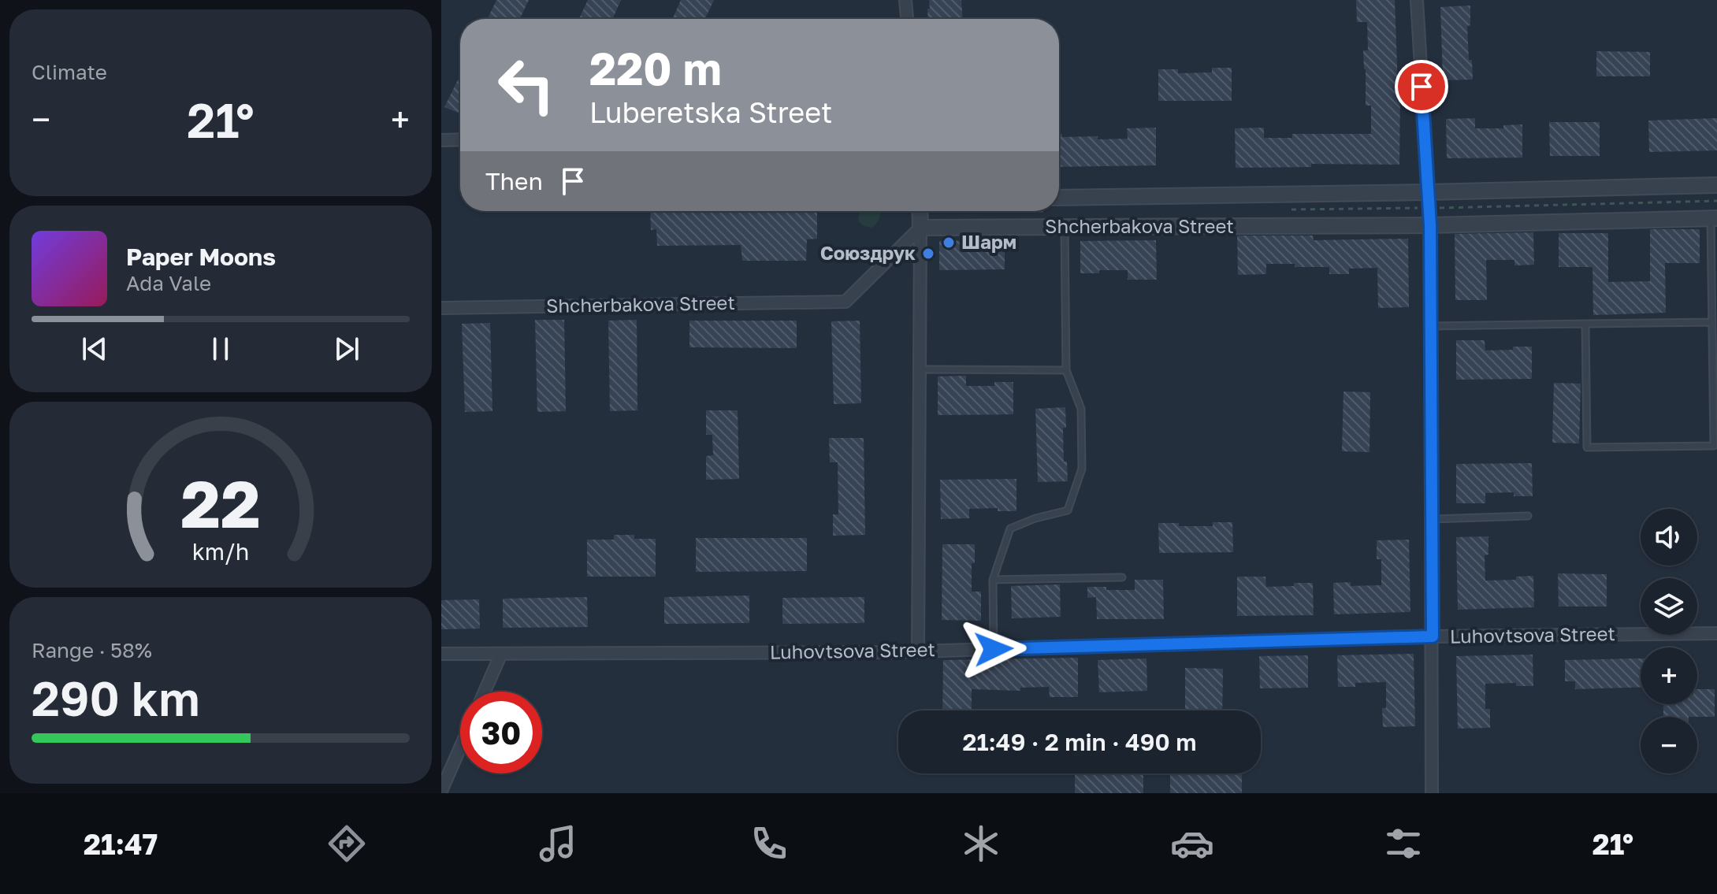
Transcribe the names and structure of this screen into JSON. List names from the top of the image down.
{
  "streets": {
    "street": ["Shcherbakova Street", "Luhovtsova Street"]
  },
  "places": ["Шарм", "Союздрук"],
  "page": {
    "tile": [
      "Climate",
      ["Range · 58%", "290 km"]
    ],
    "turn": ["220 m", "Luberetska Street"],
    "heat": ["−", "21°", "+"],
    "then": "Then",
    "song": ["Paper Moons", "Ada Vale"],
    "map_buttons": ["+", "−"],
    "limit": "30",
    "trip": "21:49 · 2 min · 490 m",
    "tabs": ["21:47", "21°"],
    "gauge": ["22", "km/h"]
  }
}
